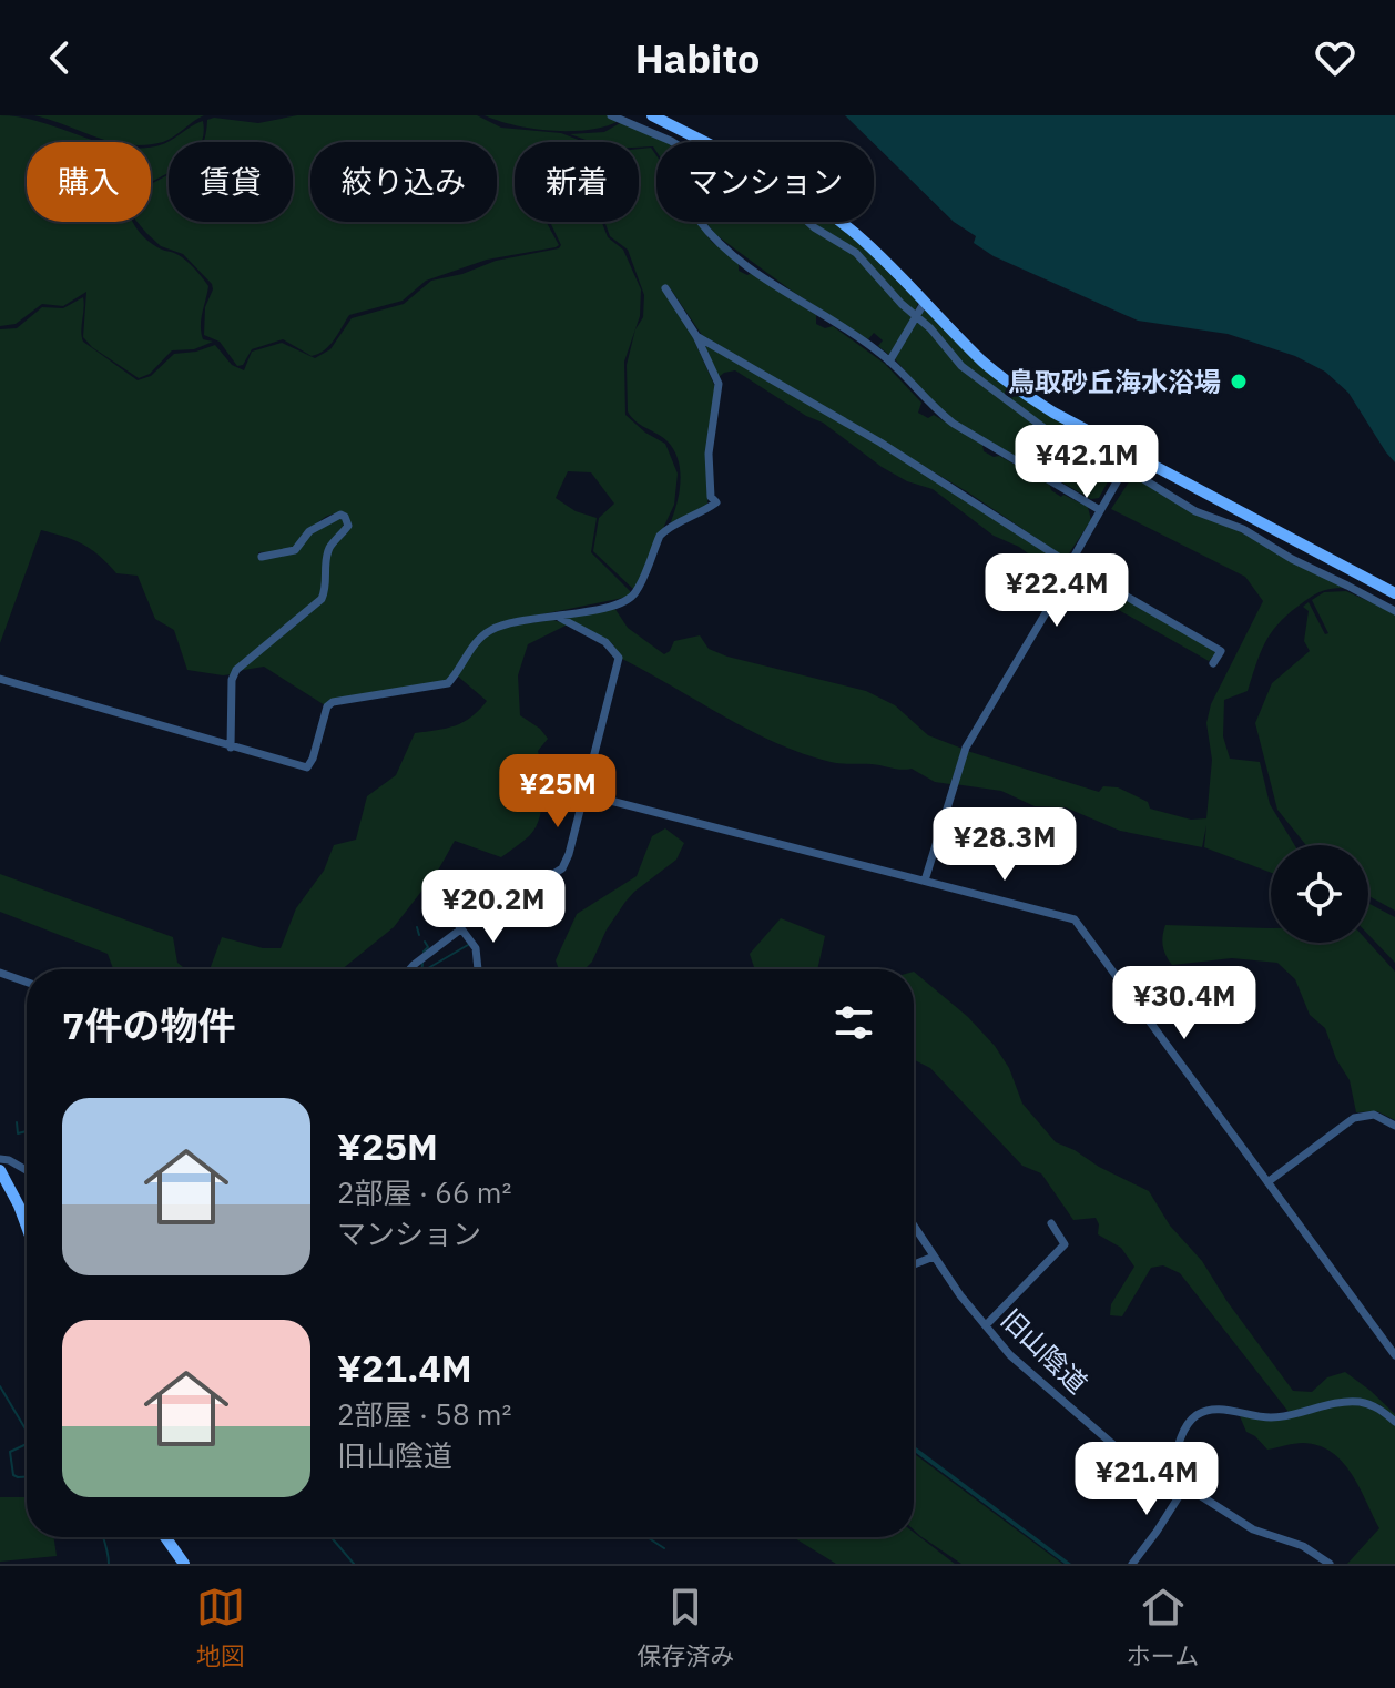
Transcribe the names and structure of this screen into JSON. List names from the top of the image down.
{
  "streets": {
    "street": ["旧山陰道"]
  },
  "places": ["鳥取砂丘海水浴場"],
  "page": {
    "header": "Habito",
    "chip": [
      "購入",
      "賃貸",
      "絞り込み",
      "新着",
      "マンション"
    ],
    "price": [
      "¥42.1M",
      "¥22.4M",
      "¥25M",
      "¥28.3M",
      "¥20.2M",
      "¥30.4M",
      "¥21.4M"
    ],
    "heading": "7件の物件",
    "list": [
      {
        "name": "¥25M",
        "note": "2部屋 · 66 m² · マンション"
      },
      {
        "name": "¥21.4M",
        "note": "2部屋 · 58 m² · 旧山陰道"
      }
    ],
    "tabs": ["地図", "保存済み", "ホーム"]
  }
}
